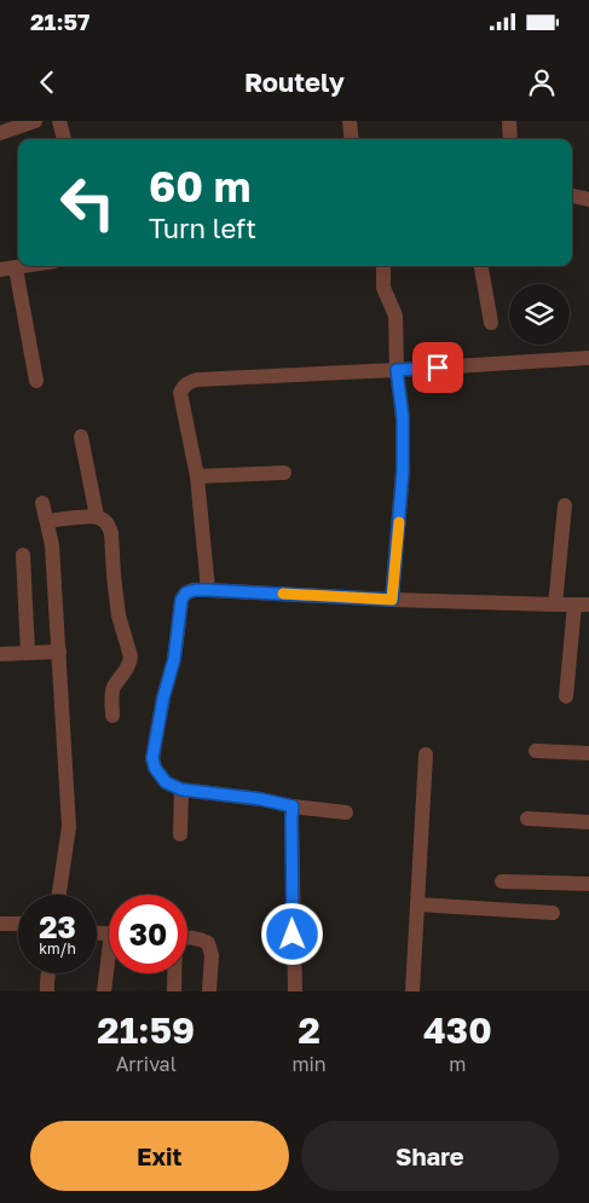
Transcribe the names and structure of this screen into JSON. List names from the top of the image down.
{
  "page": {
    "status": "21:57",
    "header": "Routely",
    "turn": ["60 m", "Turn left"],
    "speed": "23 km/h",
    "limit": "30",
    "eta": [
      "21:59",
      "Arrival",
      "2",
      "min",
      "430",
      "m"
    ],
    "buttons": ["Exit", "Share"]
  }
}
